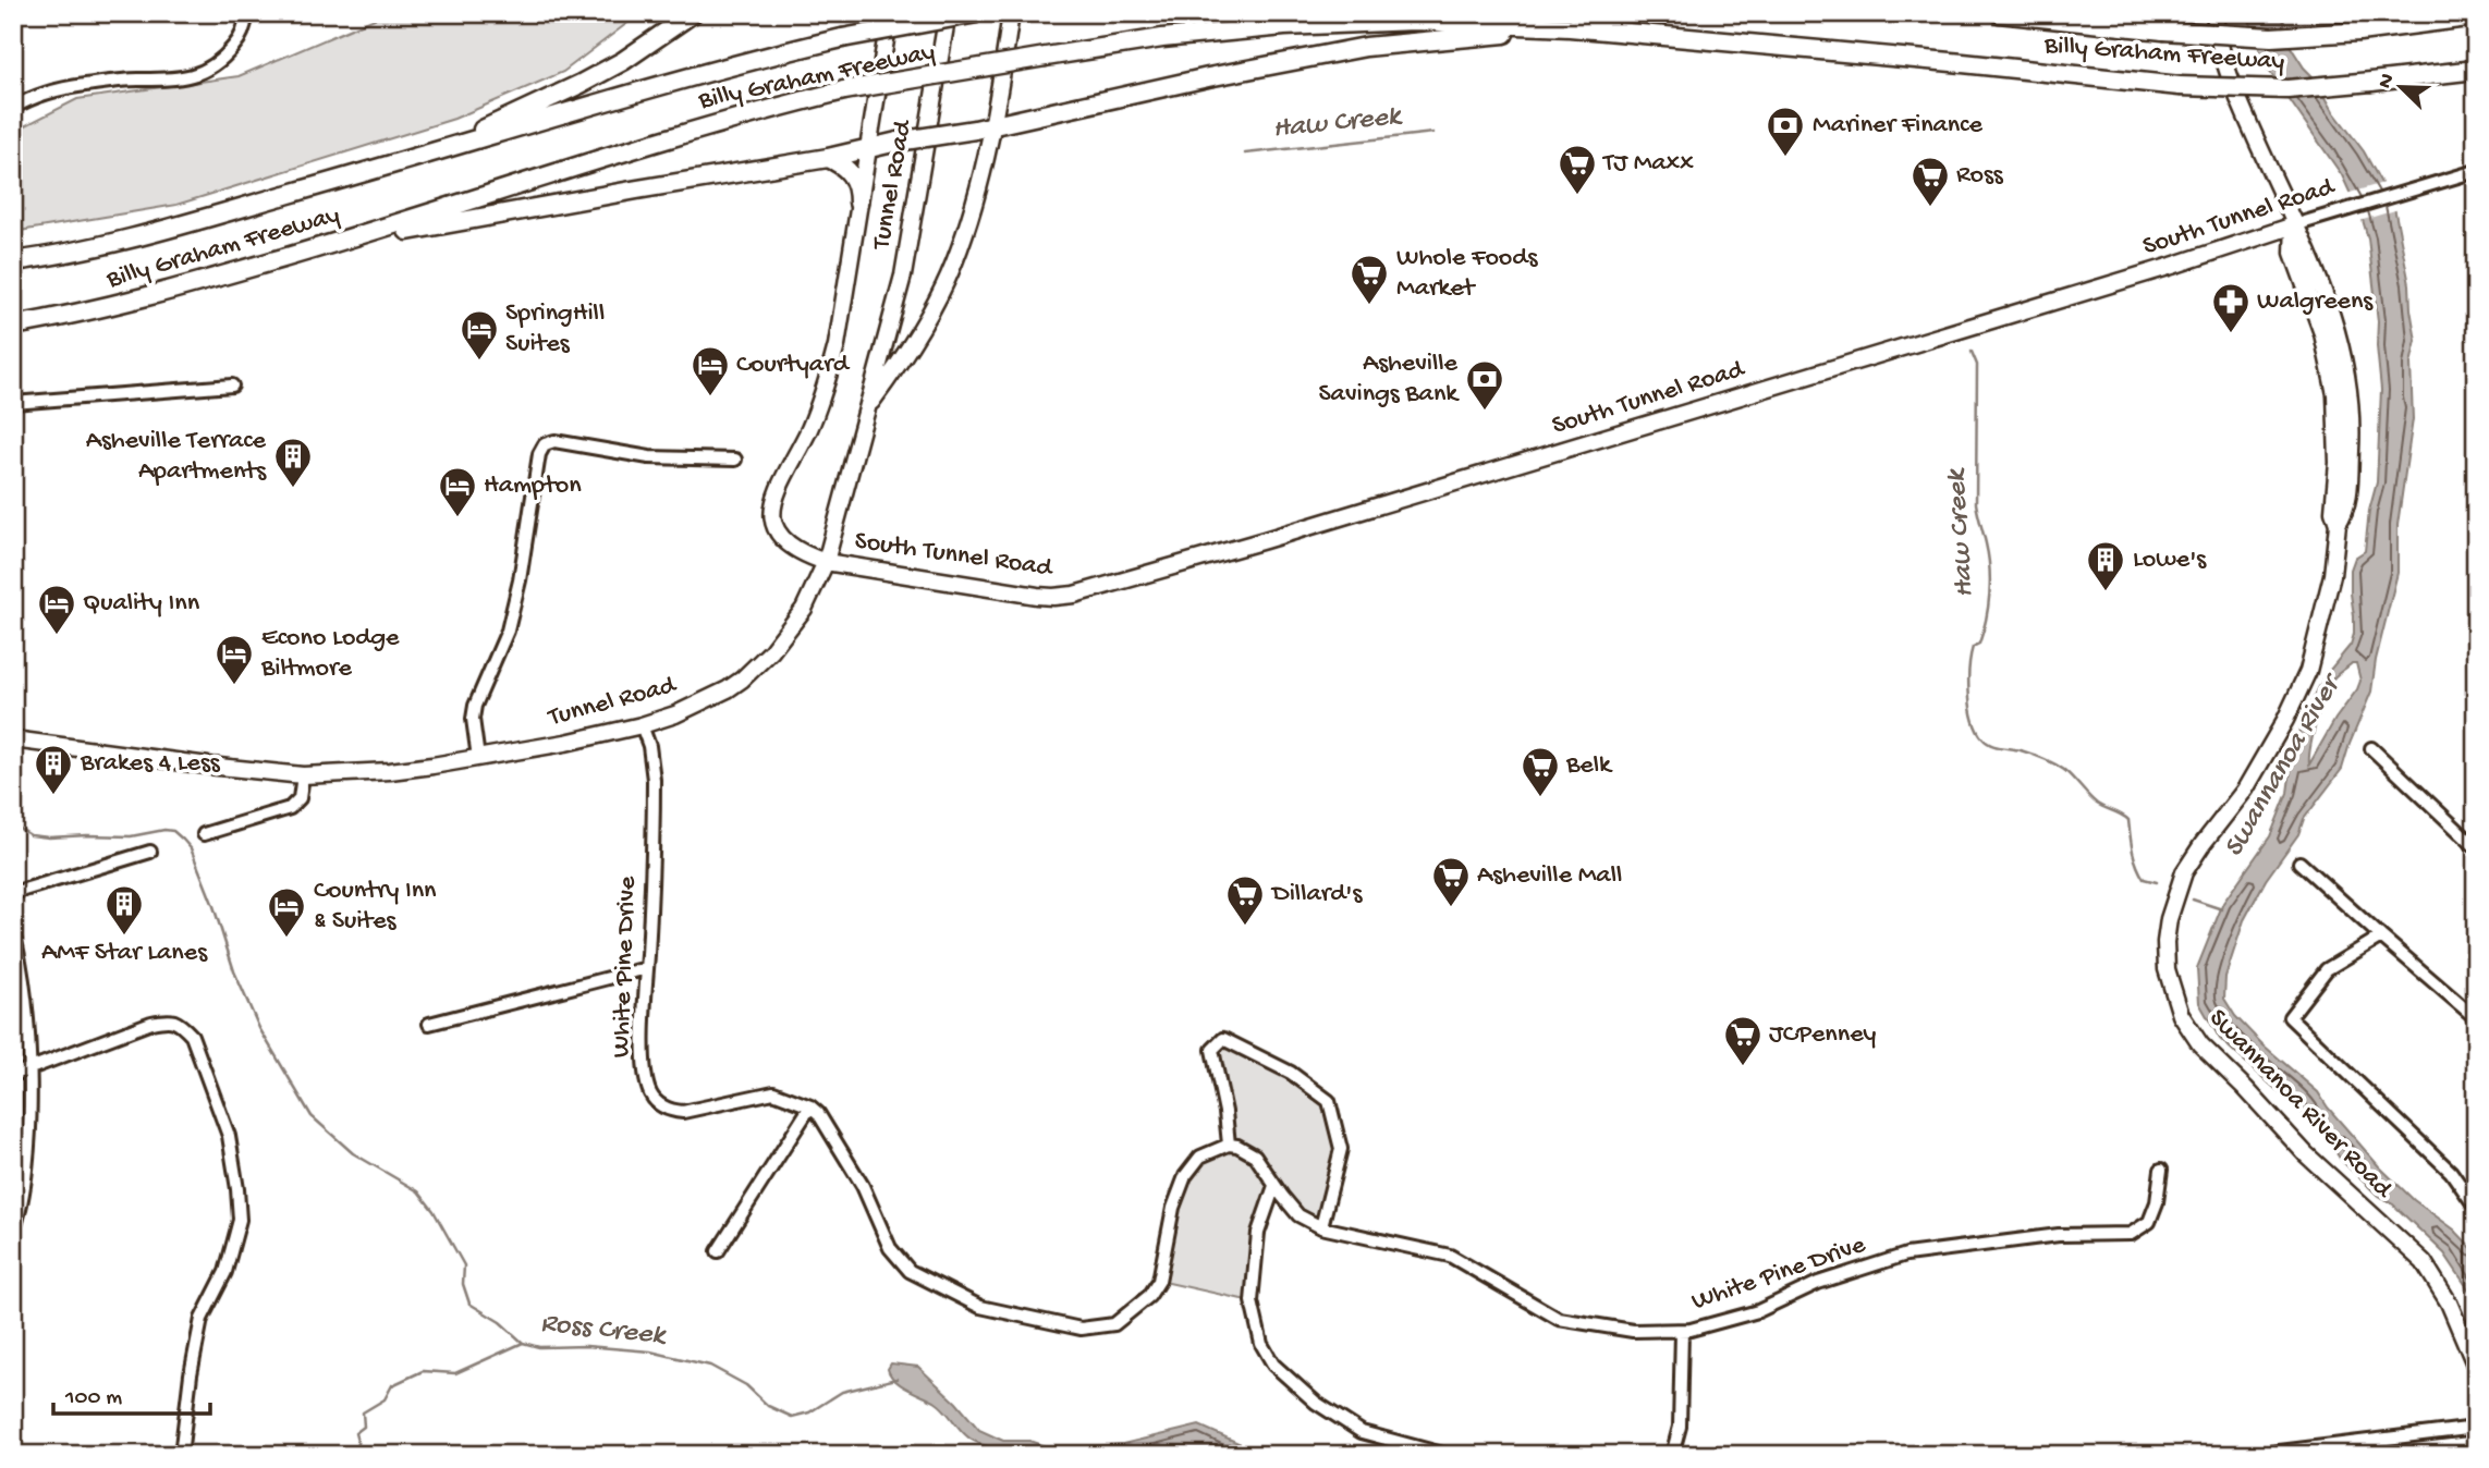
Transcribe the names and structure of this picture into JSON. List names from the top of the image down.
{
  "streets": {
    "highway": ["Billy Graham Freeway"],
    "main road": ["Tunnel Road", "South Tunnel Road", "Swannanoa River Road"],
    "street": ["White Pine Drive"]
  },
  "crossings": [
    ["Tunnel Road", "South Tunnel Road"],
    ["Tunnel Road", "White Pine Drive"],
    ["South Tunnel Road", "Swannanoa River Road"]
  ],
  "water": ["Haw Creek", "Swannanoa River", "Ross Creek"],
  "places": {
    "bank": ["Mariner Finance", "Asheville Savings Bank"],
    "supermarket": [
      "TJ Maxx",
      "Ross",
      "Whole Foods Market",
      "Belk",
      "Asheville Mall",
      "Dillard's",
      "JCPenney"
    ],
    "pharmacy": ["Walgreens"],
    "hotel": [
      "SpringHill Suites",
      "Courtyard",
      "Hampton",
      "Quality Inn",
      "Econo Lodge Biltmore",
      "Country Inn & Suites"
    ],
    "building": [
      "Asheville Terrace Apartments",
      "Lowe's",
      "Brakes 4 Less",
      "AMF Star Lanes"
    ]
  },
  "scale_bar": "100 m",
  "north": "top left"
}
